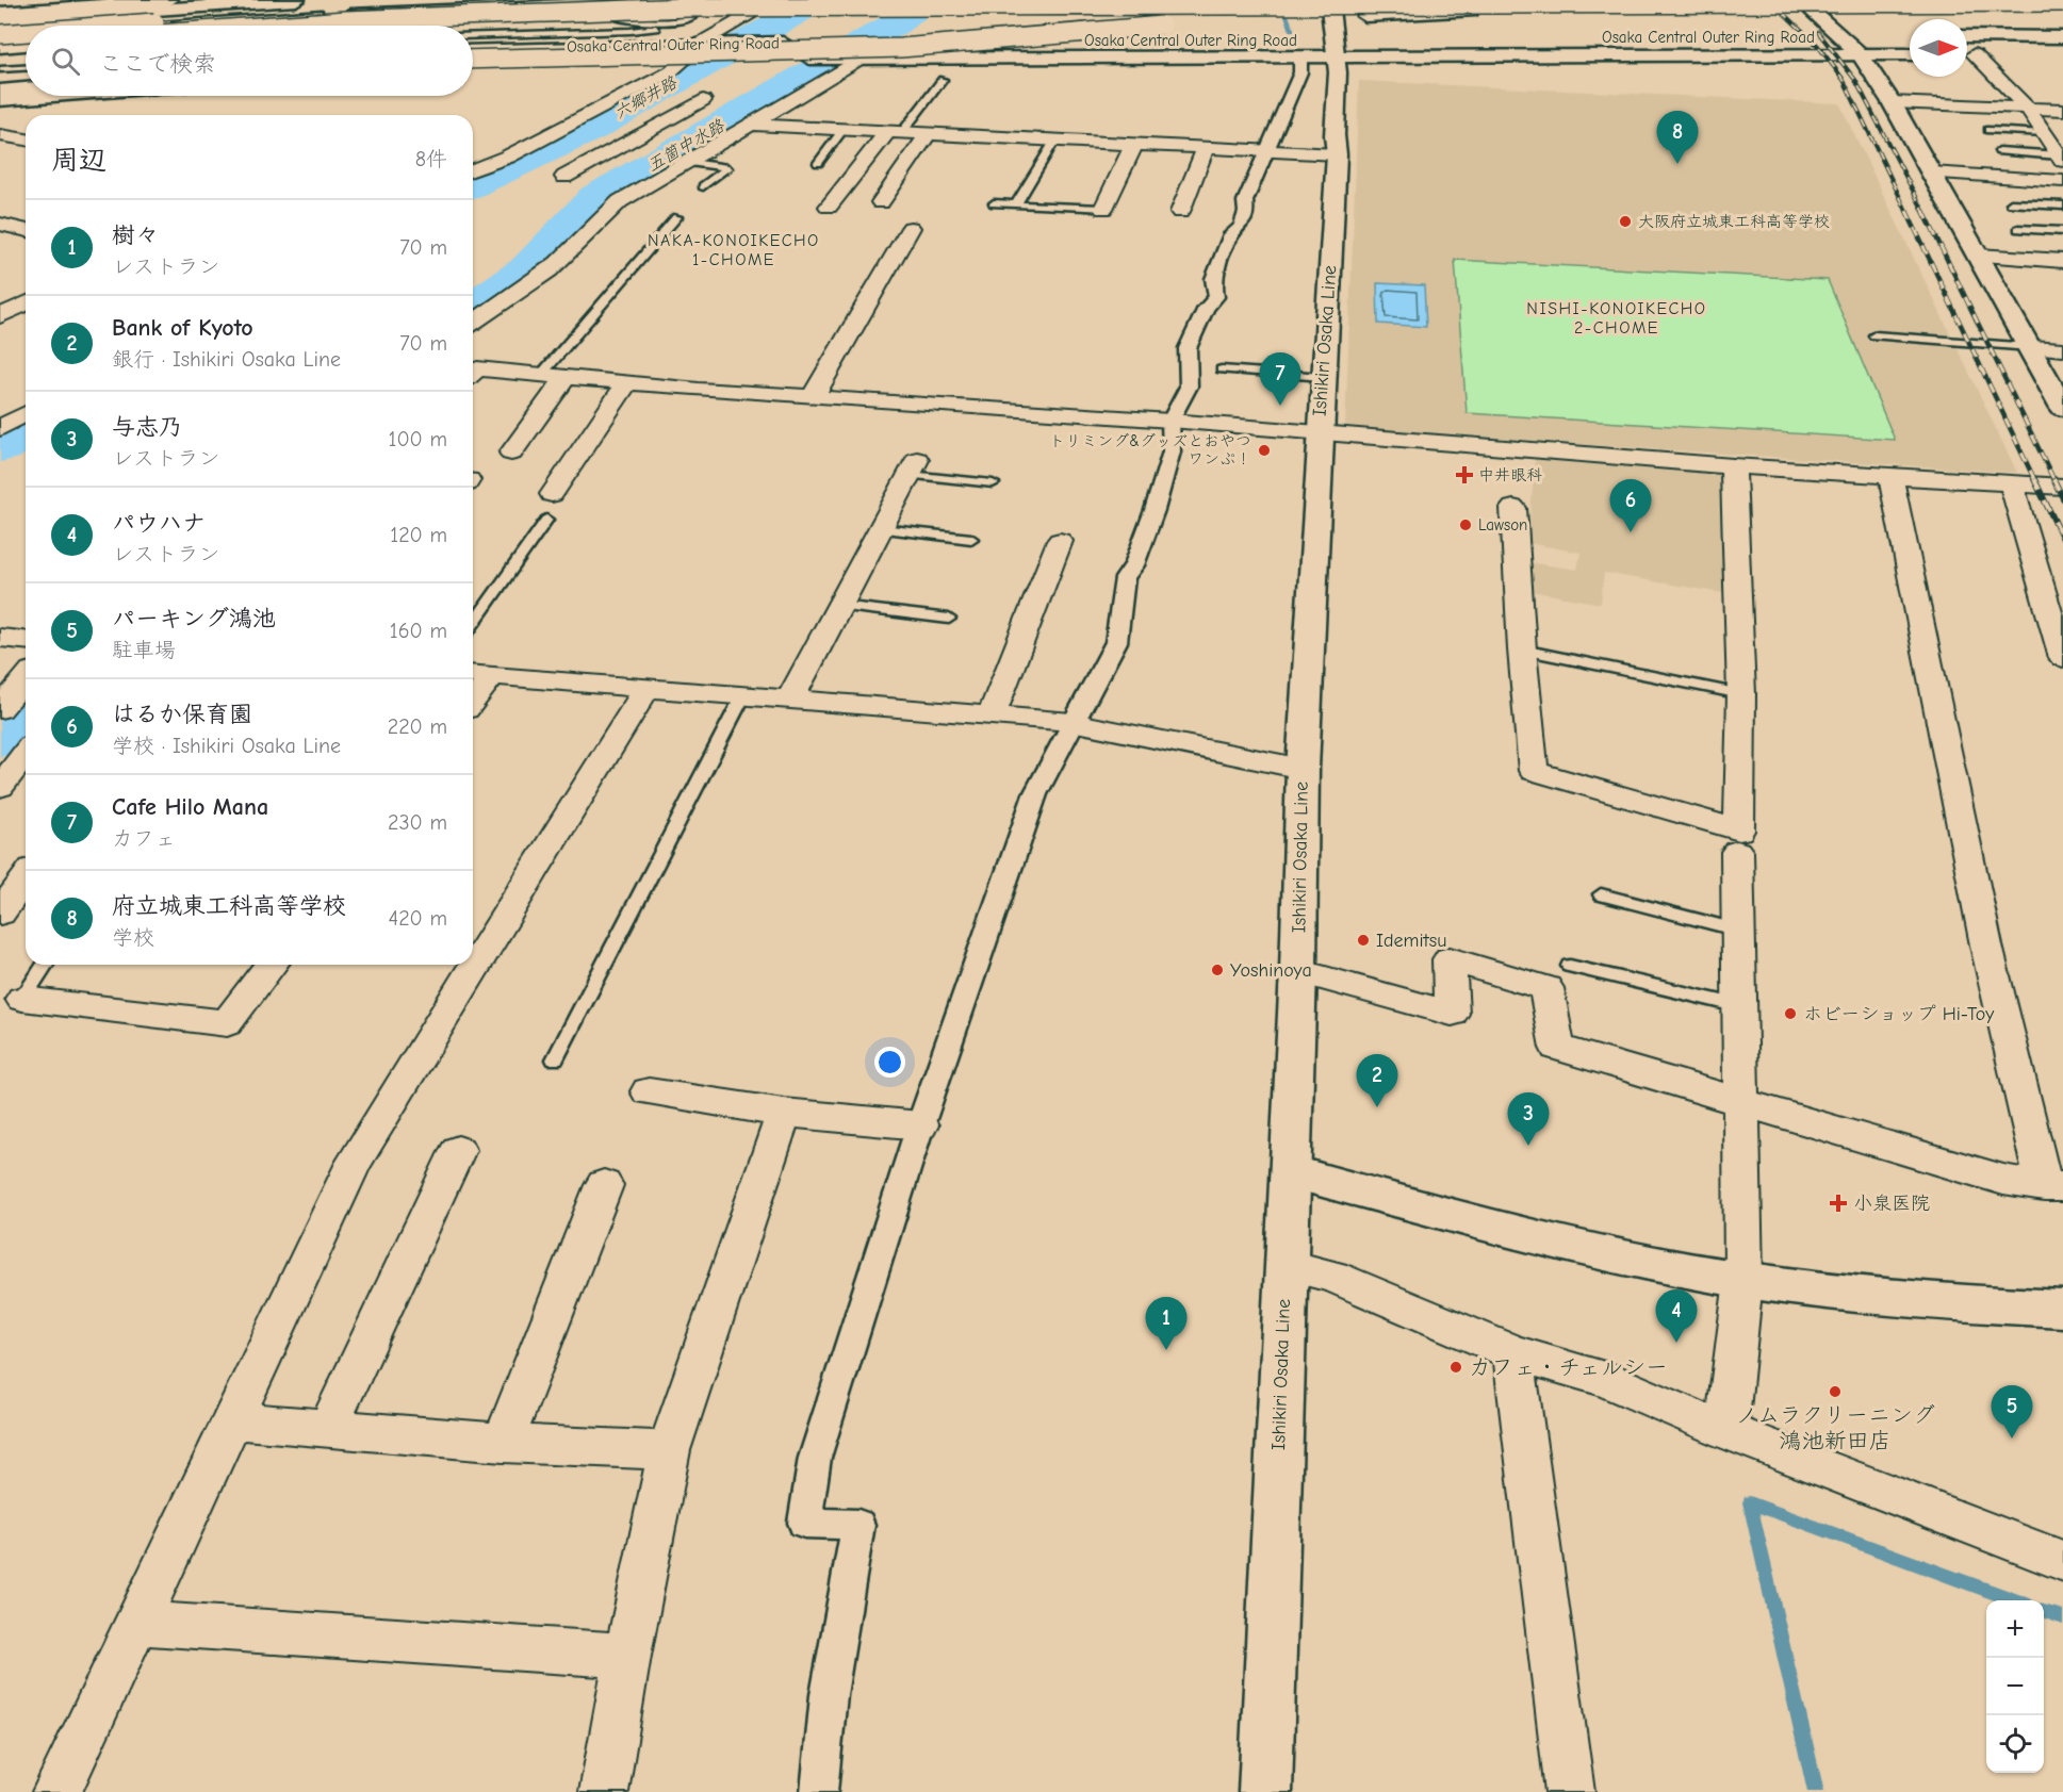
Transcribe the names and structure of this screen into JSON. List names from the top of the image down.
{
  "streets": {
    "main road": ["Osaka Central Outer Ring Road", "Ishikiri Osaka Line"]
  },
  "crossings": [
    ["Osaka Central Outer Ring Road", "Ishikiri Osaka Line"]
  ],
  "districts": ["NAKA-KONOIKECHO 1-CHOME", "NISHI-KONOIKECHO 2-CHOME"],
  "water": ["六郷井路", "五箇中水路"],
  "places": {
    "other": [
      "大阪府立城東工科高等学校",
      "トリミング&グッズとおやつ ワンぷ！",
      "Lawson",
      "Idemitsu",
      "Yoshinoya",
      "ホビーショップ Hi-Toy",
      "カフェ・チェルシー",
      "ノムラクリーニング 鴻池新田店"
    ],
    "health": ["中井眼科", "小泉医院"]
  },
  "north": "right",
  "page": {
    "search": "ここで検索",
    "pins": [
      "8",
      "7",
      "6",
      "2",
      "3",
      "4",
      "1",
      "5"
    ],
    "heading": ["周辺", "8件"],
    "list": [
      {
        "mark": "1",
        "name": "樹々",
        "note": "レストラン",
        "value": "70 m"
      },
      {
        "mark": "2",
        "name": "Bank of Kyoto",
        "note": "銀行 · Ishikiri Osaka Line",
        "value": "70 m"
      },
      {
        "mark": "3",
        "name": "与志乃",
        "note": "レストラン",
        "value": "100 m"
      },
      {
        "mark": "4",
        "name": "パウハナ",
        "note": "レストラン",
        "value": "120 m"
      },
      {
        "mark": "5",
        "name": "パーキング鴻池",
        "note": "駐車場",
        "value": "160 m"
      },
      {
        "mark": "6",
        "name": "はるか保育園",
        "note": "学校 · Ishikiri Osaka Line",
        "value": "220 m"
      },
      {
        "mark": "7",
        "name": "Cafe Hilo Mana",
        "note": "カフェ",
        "value": "230 m"
      },
      {
        "mark": "8",
        "name": "府立城東工科高等学校",
        "note": "学校",
        "value": "420 m"
      }
    ],
    "map_buttons": ["+", "−"]
  }
}
